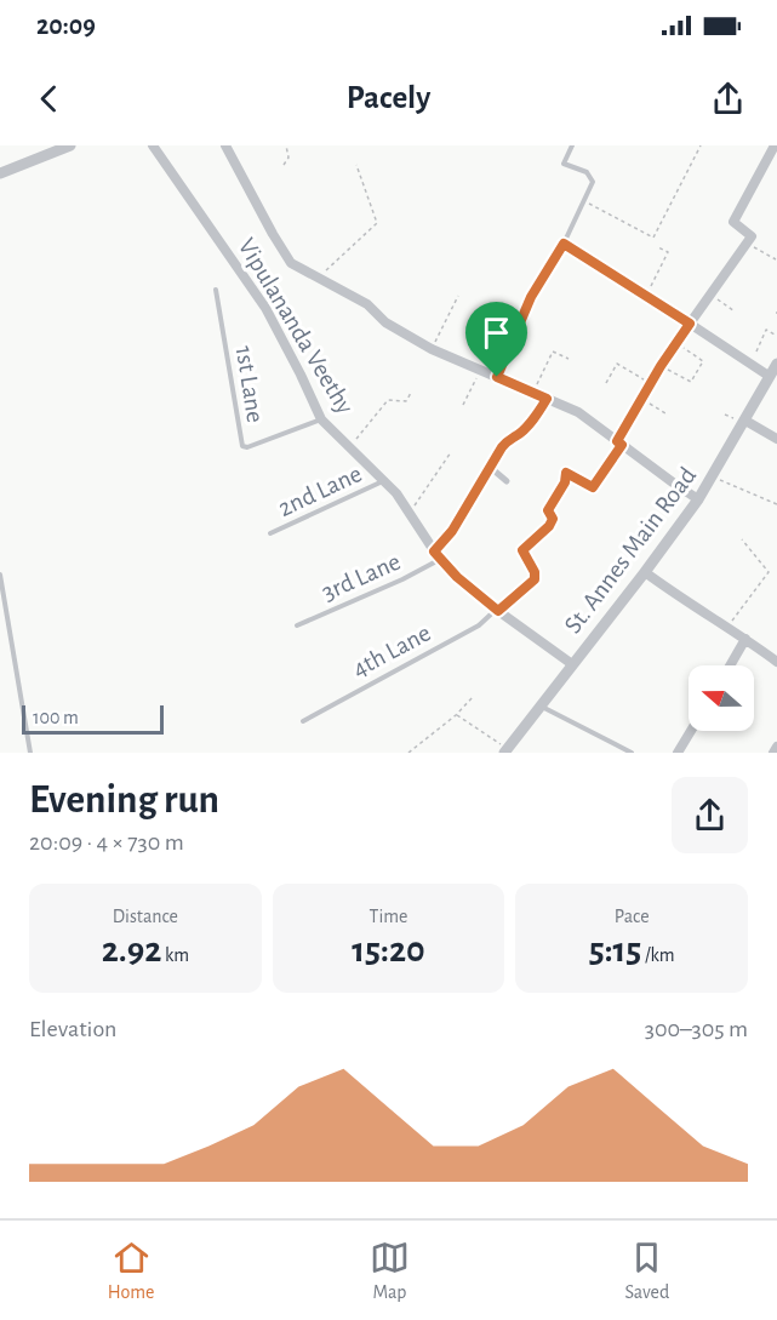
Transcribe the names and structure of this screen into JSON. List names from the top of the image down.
{
  "streets": {
    "street": ["Vipulananda Veethy", "St. Annes Main Road"],
    "lane": [
      "1st Lane",
      "2nd Lane",
      "3rd Lane",
      "4th Lane"
    ]
  },
  "crossings": [
    ["Vipulananda Veethy", "1st Lane"],
    ["Vipulananda Veethy", "2nd Lane"],
    ["Vipulananda Veethy", "St. Annes Main Road"],
    ["Vipulananda Veethy", "3rd Lane"],
    ["Vipulananda Veethy", "4th Lane"]
  ],
  "scale_bar": "100 m",
  "north": "left",
  "page": {
    "status": "20:09",
    "header": "Pacely",
    "scale": "100 m",
    "heading": ["Evening run", "20:09 · 4 × 730 m"],
    "stats": [
      ["Distance", "2.92 km"],
      ["Time", "15:20"],
      ["Pace", "5:15 /km"]
    ],
    "chart": ["Elevation", "300–305 m"],
    "tabs": ["Home", "Map", "Saved"]
  }
}
